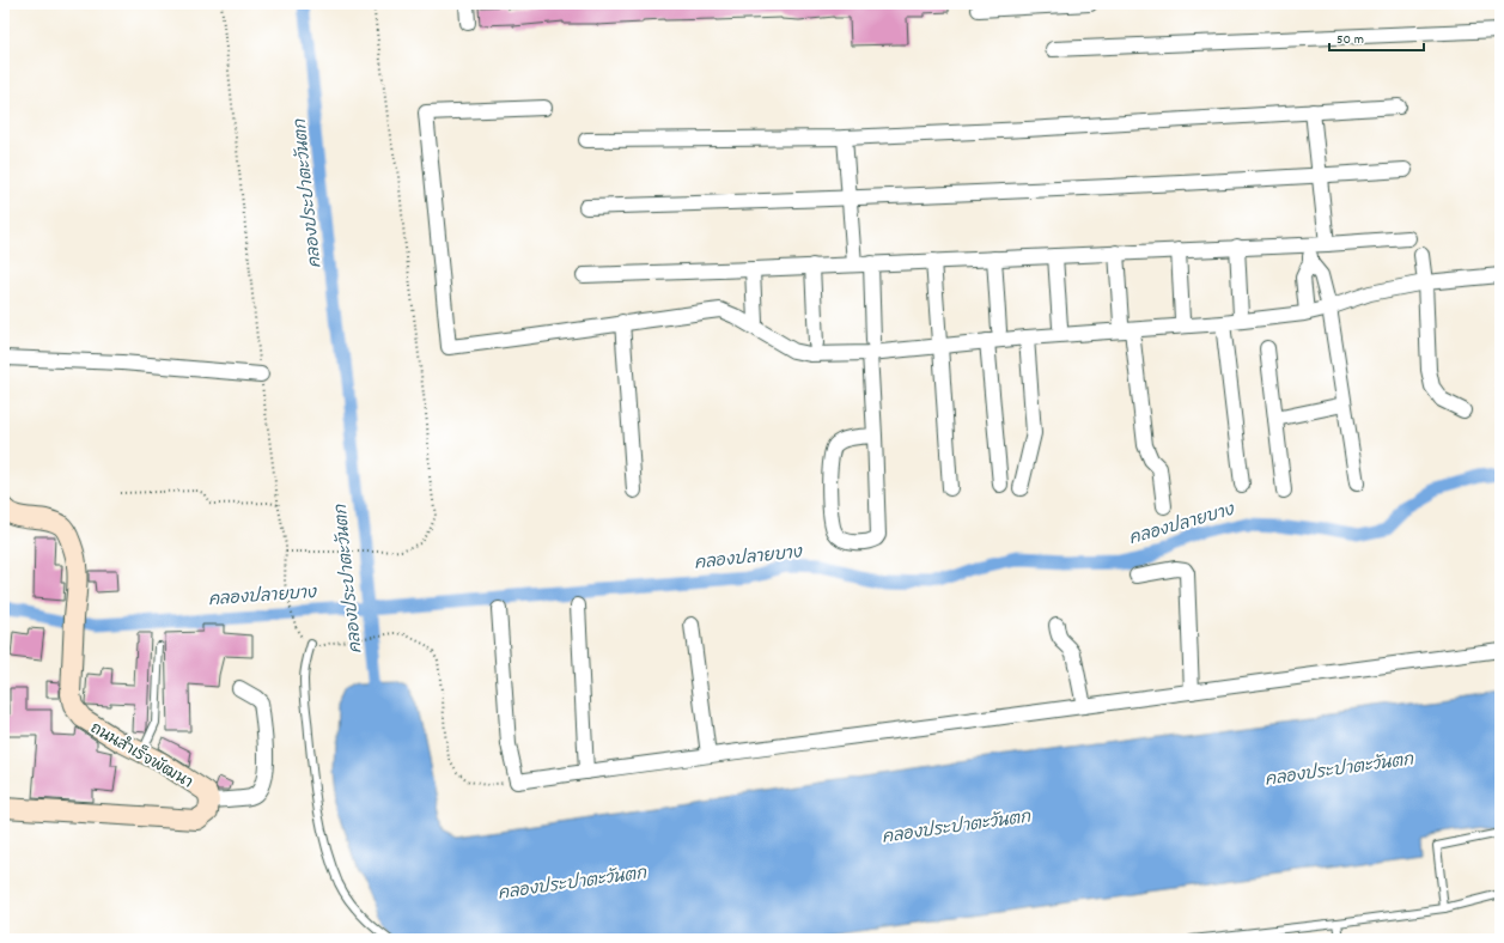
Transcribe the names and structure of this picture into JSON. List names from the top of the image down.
{
  "streets": {
    "street": ["ถนนสำเร็จพัฒนา"]
  },
  "water": ["คลองประปาตะวันตก", "คลองปลายบาง"],
  "scale_bar": "50 m"
}
